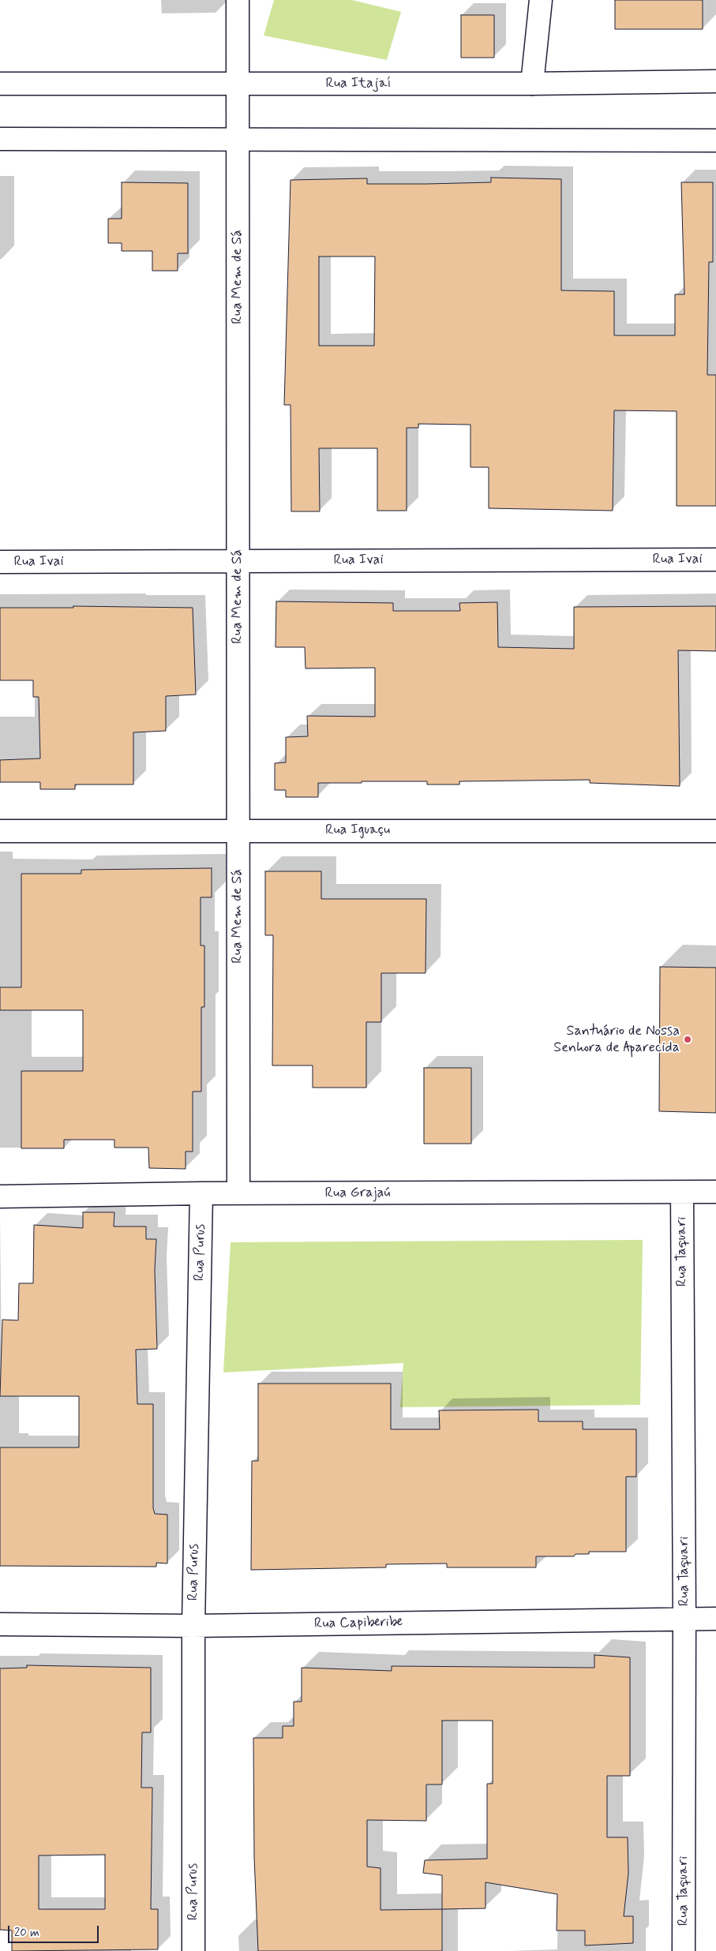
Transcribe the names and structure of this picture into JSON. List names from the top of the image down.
{
  "streets": {
    "street": [
      "Rua Itajaí",
      "Rua Mem de Sá",
      "Rua Ivai",
      "Rua Iguaçu",
      "Rua Grajaú",
      "Rua Taquari",
      "Rua Purus",
      "Rua Capiberibe"
    ]
  },
  "crossings": [
    ["Rua Itajaí", "Rua Mem de Sá"],
    ["Rua Mem de Sá", "Rua Ivai"],
    ["Rua Mem de Sá", "Rua Iguaçu"],
    ["Rua Mem de Sá", "Rua Grajaú"],
    ["Rua Grajaú", "Rua Taquari"],
    ["Rua Grajaú", "Rua Purus"],
    ["Rua Taquari", "Rua Capiberibe"],
    ["Rua Purus", "Rua Capiberibe"]
  ],
  "places": ["Santuário de Nossa Senhora de Aparecida"],
  "scale_bar": "20 m"
}
